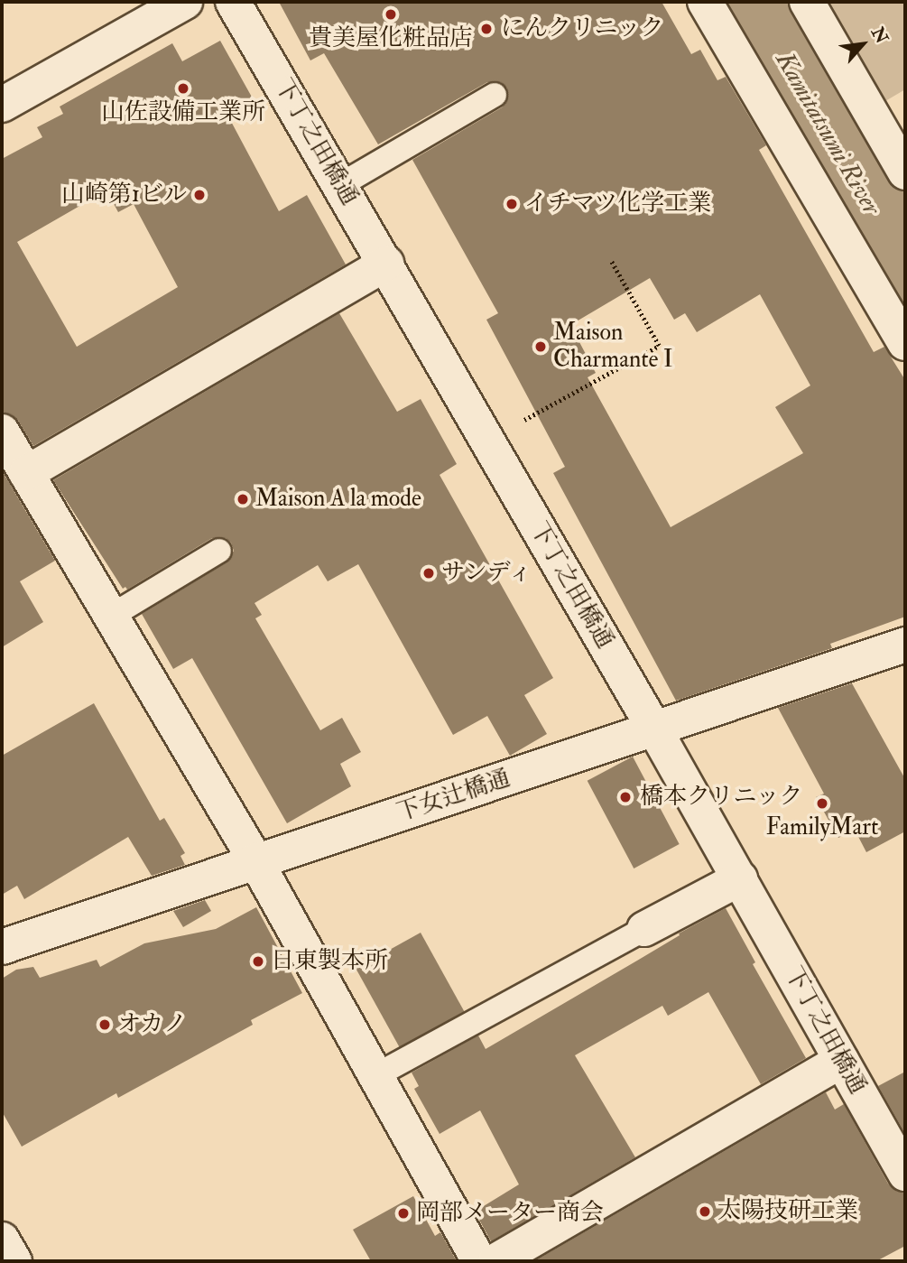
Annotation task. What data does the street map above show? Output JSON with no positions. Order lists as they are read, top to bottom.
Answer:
{
  "streets": {
    "street": ["下丁之田橋通", "下女辻橋通"]
  },
  "crossings": [
    ["下丁之田橋通", "下女辻橋通"]
  ],
  "water": ["Kamitatsumi River"],
  "places": [
    "貴美屋化粧品店",
    "にんクリニック",
    "山佐設備工業所",
    "山崎第1ビル",
    "イチマツ化学工業",
    "Maison Charmante I",
    "Maison A la mode",
    "サンディ",
    "橋本クリニック",
    "FamilyMart",
    "日東製本所",
    "オカノ",
    "太陽技研工業",
    "岡部メーター商会"
  ],
  "north": "top right"
}
